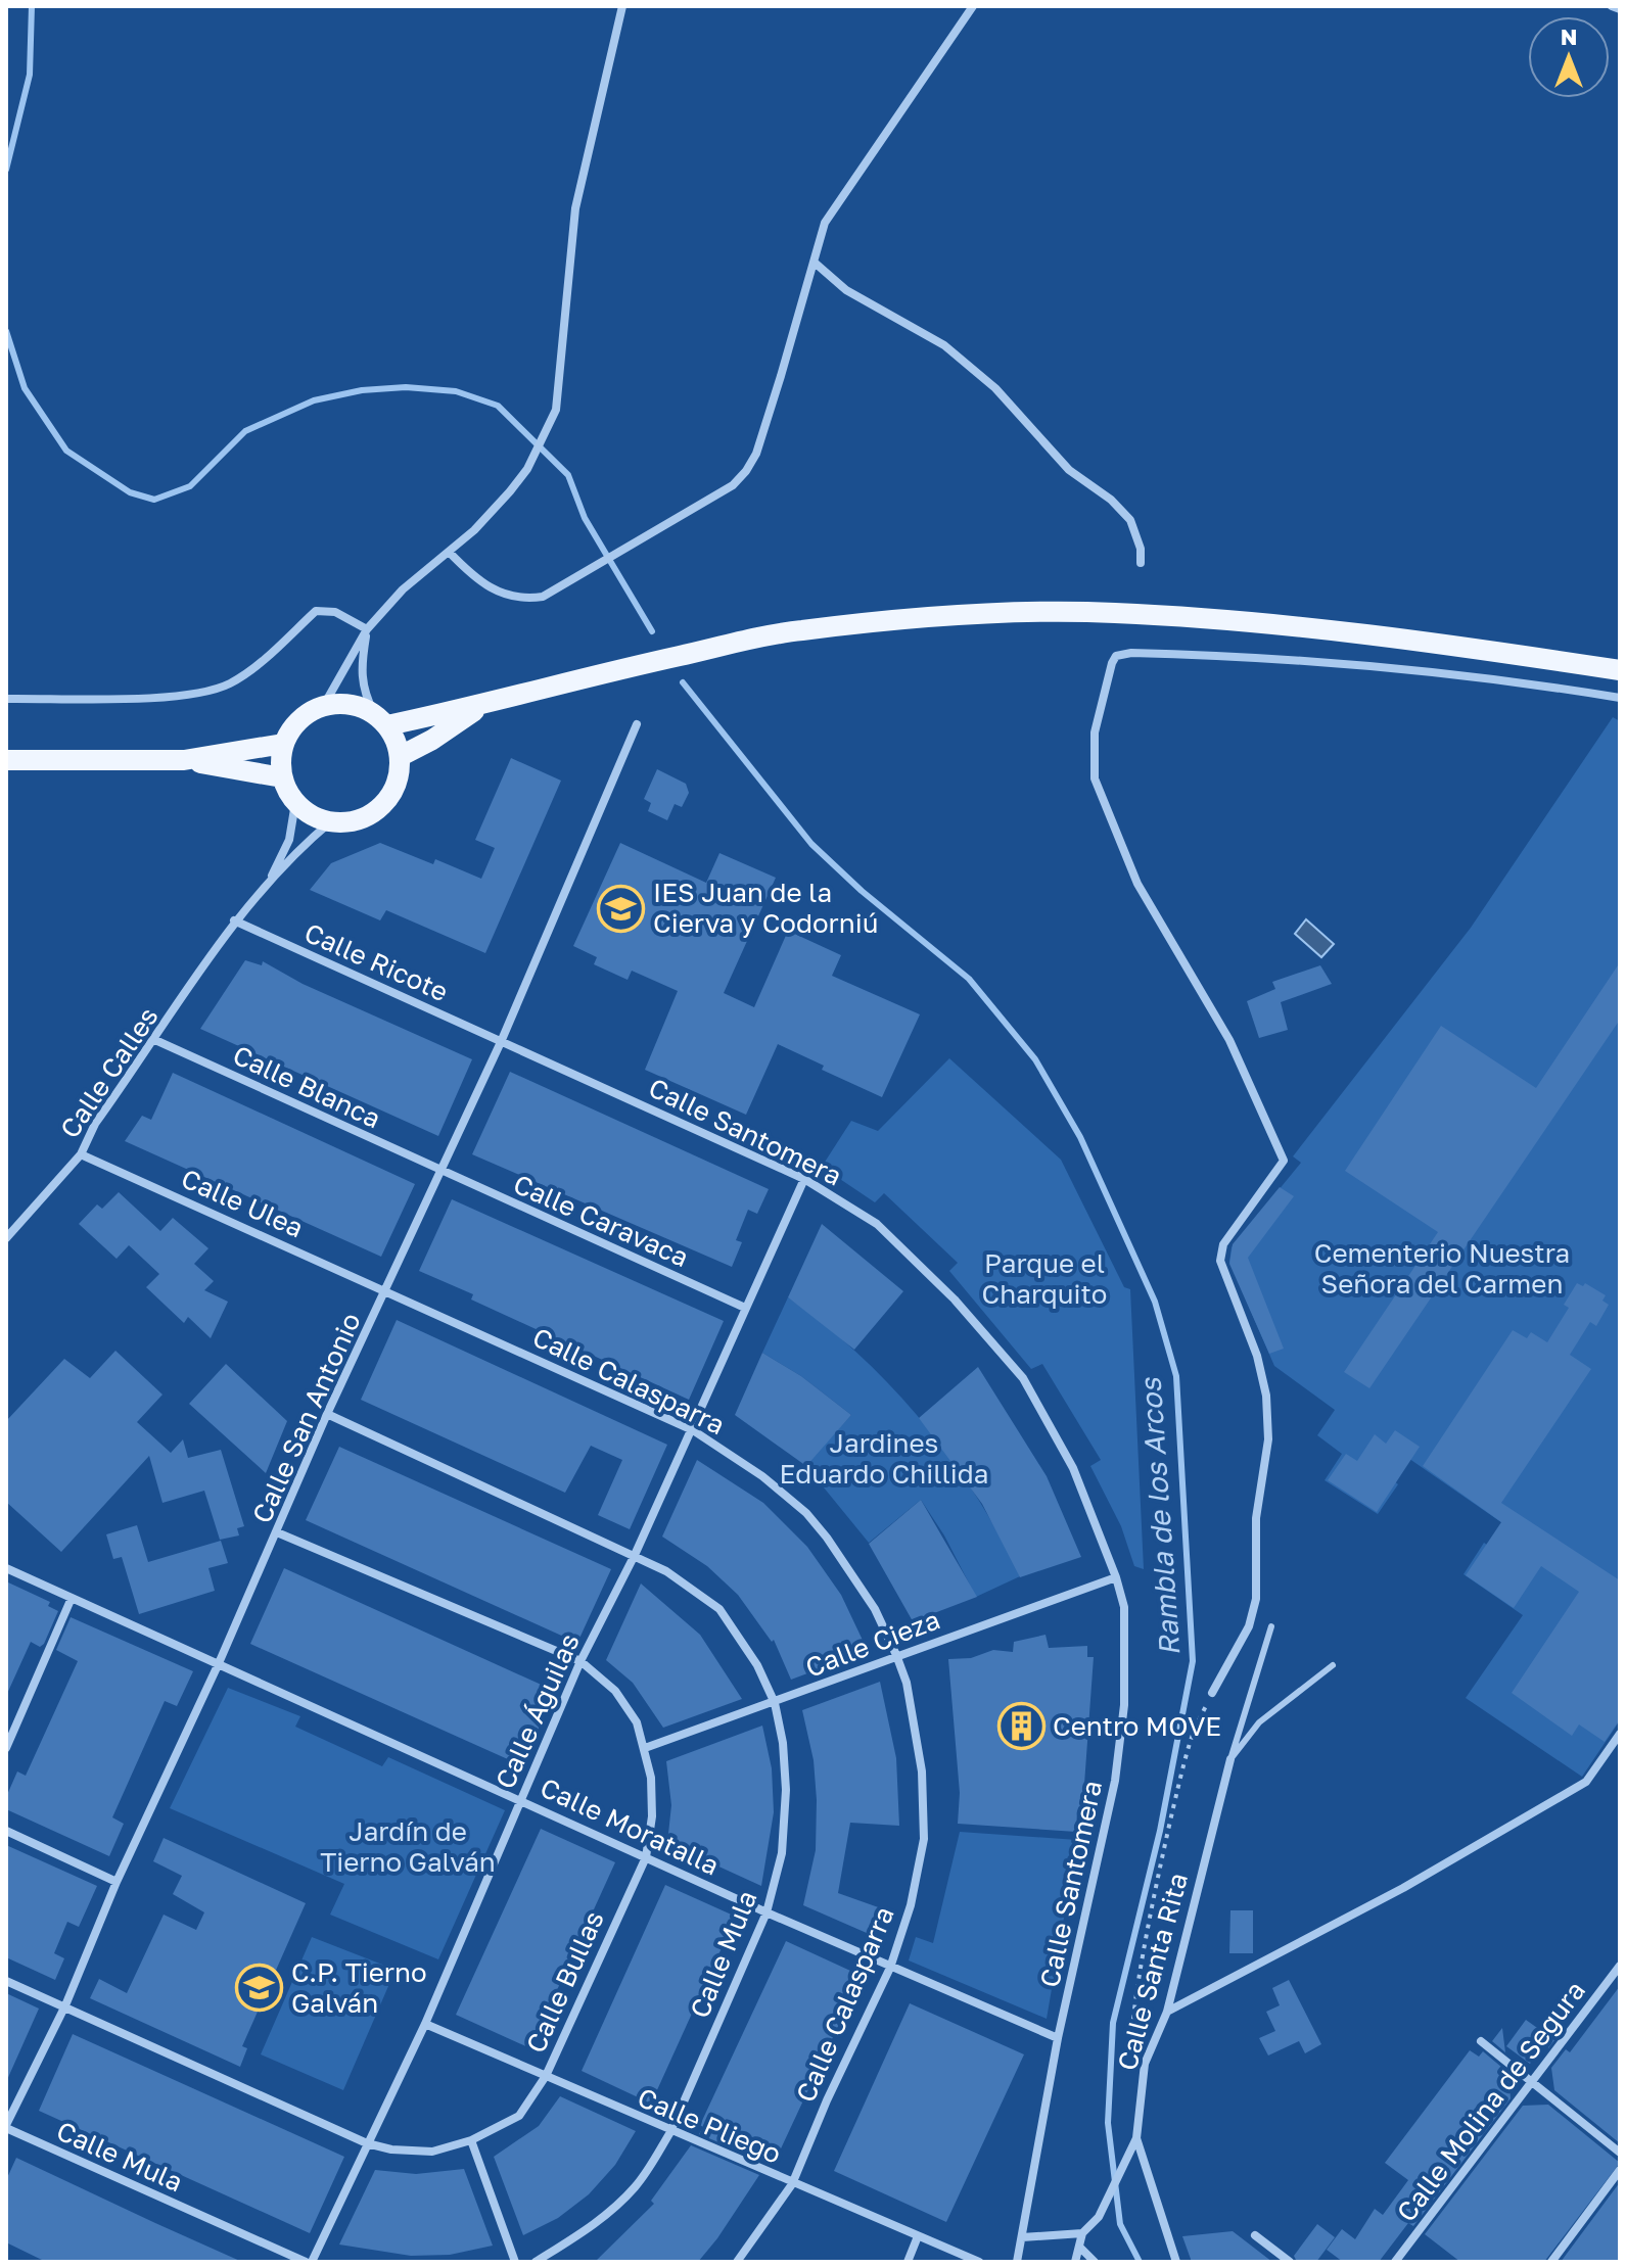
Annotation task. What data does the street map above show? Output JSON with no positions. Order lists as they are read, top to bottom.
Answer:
{
  "streets": {
    "street": [
      "Calle Ricote",
      "Calle Calles",
      "Calle Blanca",
      "Calle Santomera",
      "Calle Ulea",
      "Calle Caravaca",
      "Calle Calasparra",
      "Calle San Antonio",
      "Calle Cieza",
      "Calle Águilas",
      "Calle Moratalla",
      "Calle Mula",
      "Calle Santa Rita",
      "Calle Bullas",
      "Calle Molina de Segura",
      "Calle Pliego"
    ]
  },
  "crossings": [
    ["Calle Ricote", "Calle Calles"],
    ["Calle Ricote", "Calle Santomera"],
    ["Calle Ricote", "Calle San Antonio"],
    ["Calle Calles", "Calle Blanca"],
    ["Calle Calles", "Calle Ulea"],
    ["Calle Blanca", "Calle Caravaca"],
    ["Calle Blanca", "Calle San Antonio"],
    ["Calle Santomera", "Calle San Antonio"],
    ["Calle Santomera", "Calle Cieza"],
    ["Calle Santomera", "Calle Águilas"],
    ["Calle Santomera", "Calle Moratalla"],
    ["Calle Ulea", "Calle Calasparra"],
    ["Calle Ulea", "Calle San Antonio"],
    ["Calle Caravaca", "Calle San Antonio"],
    ["Calle Caravaca", "Calle Águilas"],
    ["Calle Calasparra", "Calle San Antonio"],
    ["Calle Calasparra", "Calle Cieza"],
    ["Calle Calasparra", "Calle Águilas"],
    ["Calle Calasparra", "Calle Moratalla"],
    ["Calle Calasparra", "Calle Pliego"],
    ["Calle San Antonio", "Calle Moratalla"],
    ["Calle San Antonio", "Calle Mula"],
    ["Calle San Antonio", "Calle Bullas"],
    ["Calle Cieza", "Calle Mula"],
    ["Calle Cieza", "Calle Bullas"],
    ["Calle Águilas", "Calle Moratalla"],
    ["Calle Águilas", "Calle Mula"],
    ["Calle Águilas", "Calle Bullas"],
    ["Calle Águilas", "Calle Pliego"],
    ["Calle Moratalla", "Calle Mula"],
    ["Calle Moratalla", "Calle Bullas"],
    ["Calle Mula", "Calle Pliego"],
    ["Calle Bullas", "Calle Pliego"]
  ],
  "water": ["Rambla de los Arcos"],
  "parks": [
    "Cementerio Nuestra Señora del Carmen",
    "Parque el Charquito",
    "Jardines Eduardo Chillida",
    "Jardín de Tierno Galván"
  ],
  "places": {
    "school or university": ["IES Juan de la Cierva y Codorniú", "C.P. Tierno Galván"],
    "building": ["Centro MOVE"]
  },
  "north": "top"
}
